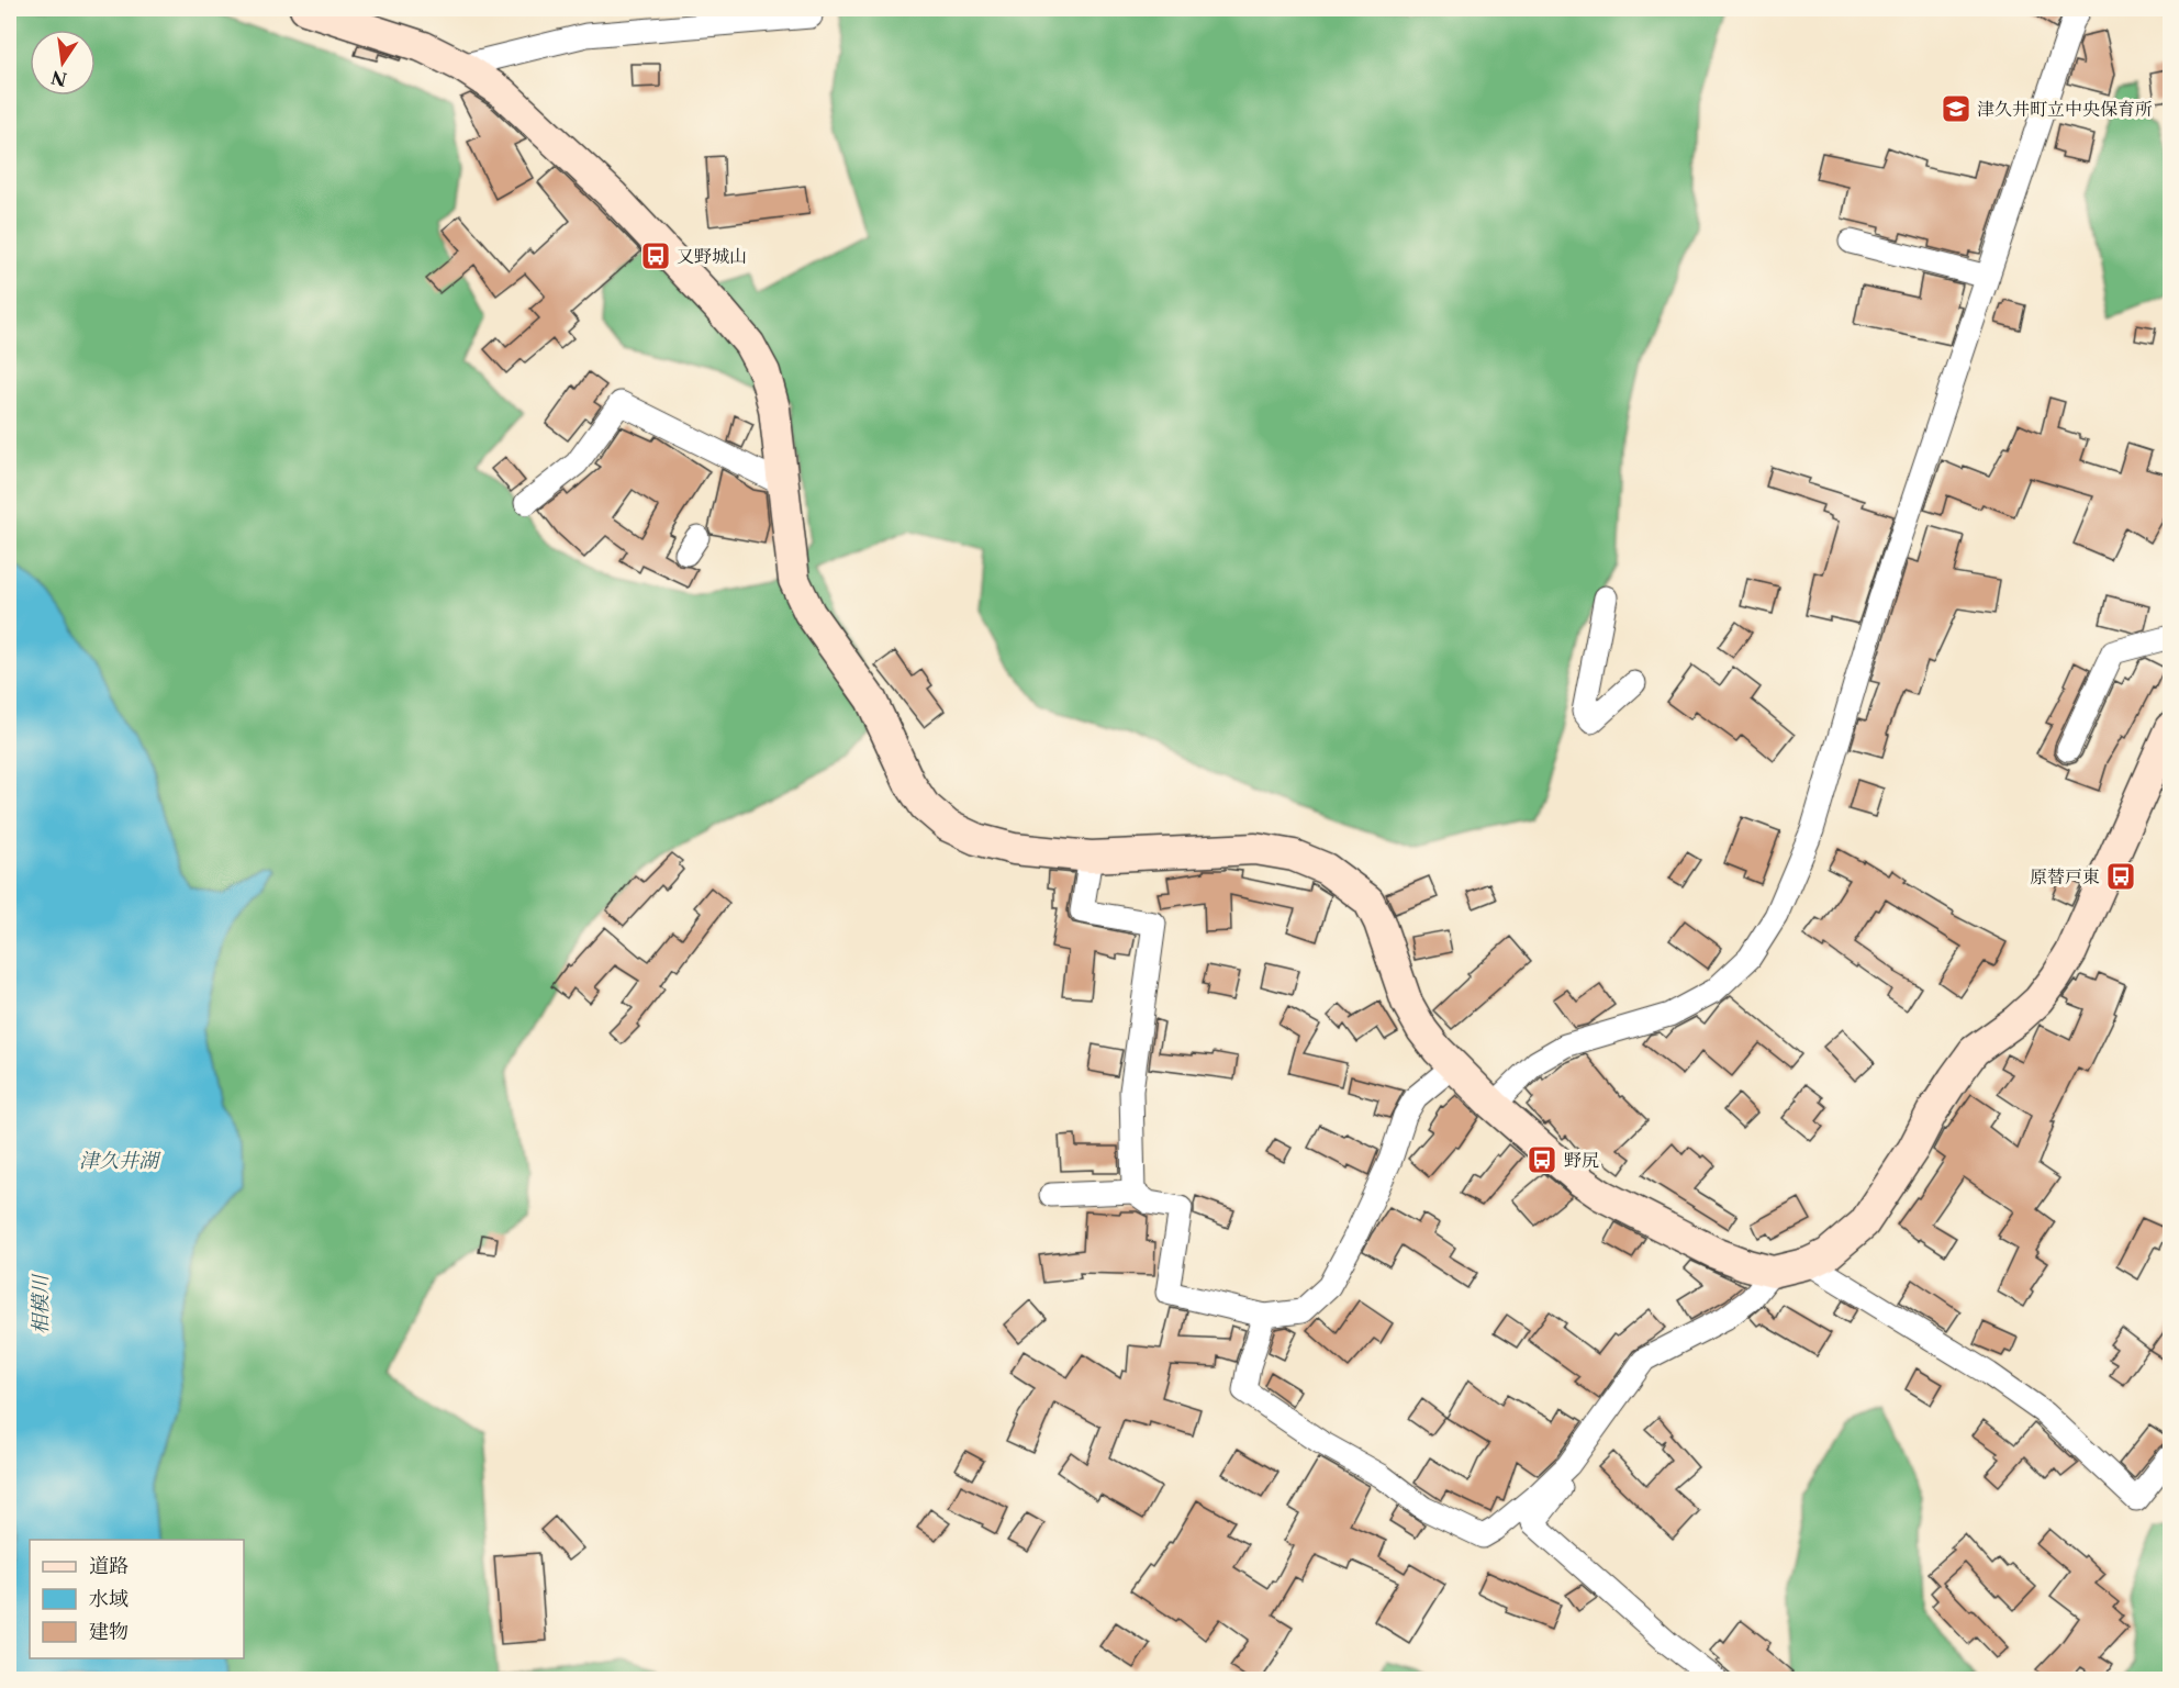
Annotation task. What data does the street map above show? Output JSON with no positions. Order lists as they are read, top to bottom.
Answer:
{
  "water": ["津久井湖", "相模川"],
  "places": {
    "school or university": ["津久井町立中央保育所"],
    "bus stop": ["又野城山", "原替戸東", "野尻"]
  },
  "legend": ["道路", "水域", "建物"],
  "north": "bottom"
}
